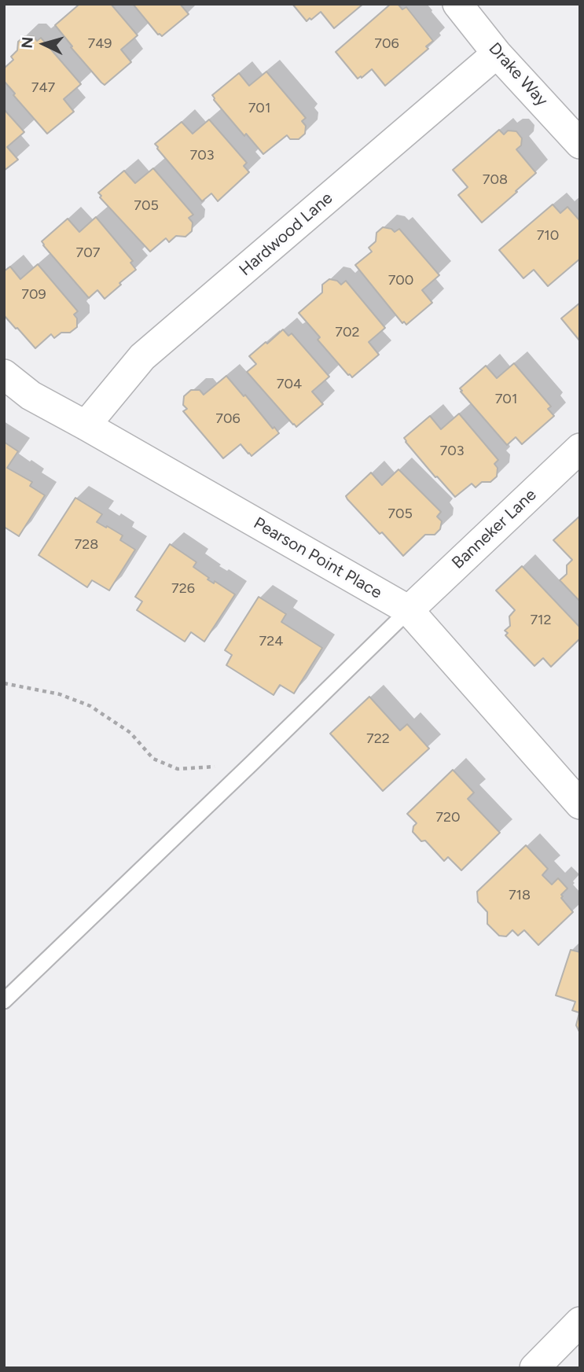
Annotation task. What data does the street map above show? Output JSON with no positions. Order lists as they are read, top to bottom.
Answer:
{
  "streets": {
    "street": [
      "Drake Way",
      "Hardwood Lane",
      "Banneker Lane",
      "Pearson Point Place"
    ]
  },
  "crossings": [
    ["Drake Way", "Hardwood Lane"],
    ["Hardwood Lane", "Pearson Point Place"],
    ["Banneker Lane", "Pearson Point Place"]
  ],
  "house_numbers": [
    "749",
    "706",
    "747",
    "701",
    "703",
    "708",
    "705",
    "710",
    "707",
    "700",
    "709",
    "702",
    "704",
    "701",
    "706",
    "703",
    "705",
    "728",
    "726",
    "712",
    "724",
    "722",
    "720",
    "718"
  ],
  "north": "left"
}
